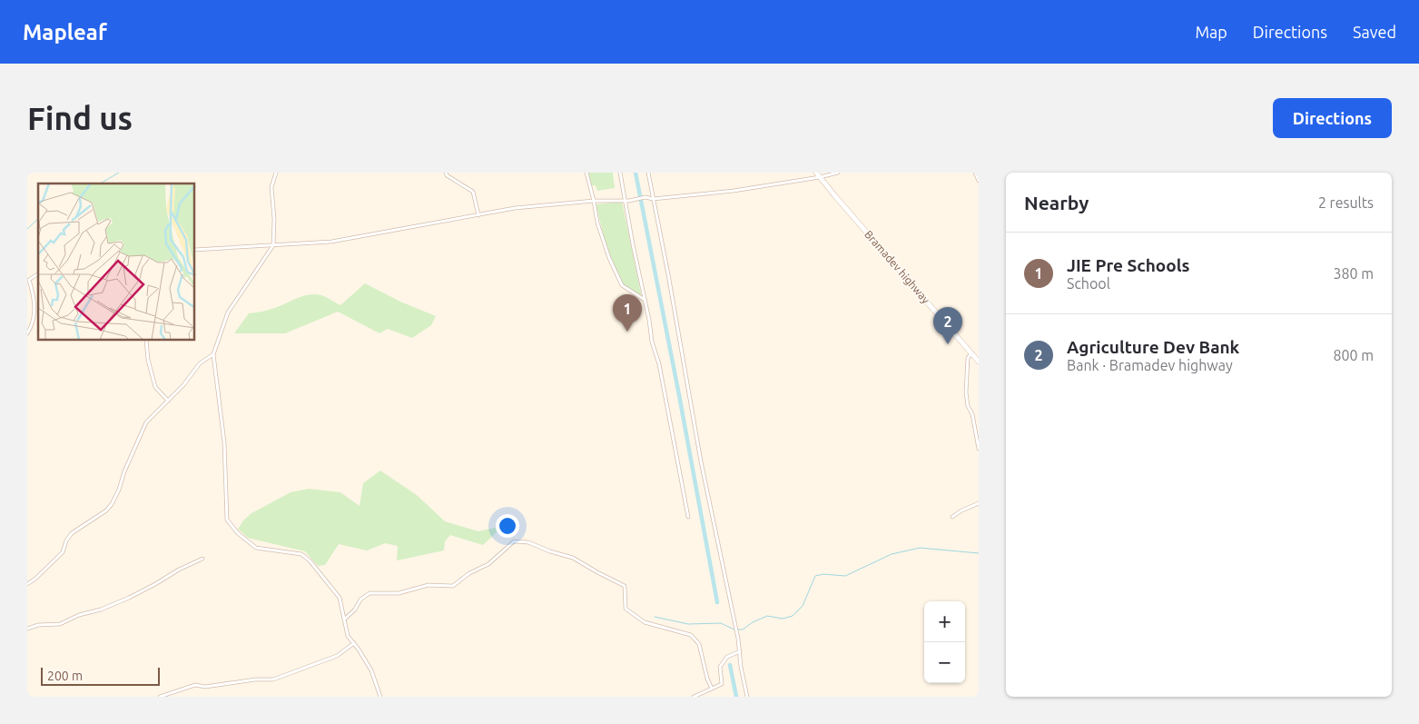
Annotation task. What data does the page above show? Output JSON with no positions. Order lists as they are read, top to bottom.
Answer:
{
  "streets": {
    "street": ["Bramadev highway"]
  },
  "scale_bar": "200 m",
  "page": {
    "header": "Mapleaf",
    "nav": ["Map", "Directions", "Saved"],
    "buttons": "Directions",
    "title": "Find us",
    "heading": ["Nearby", "2 results"],
    "list": [
      {
        "mark": "1",
        "name": "JIE Pre Schools",
        "note": "School",
        "value": "380 m"
      },
      {
        "mark": "2",
        "name": "Agriculture Dev Bank",
        "note": "Bank · Bramadev highway",
        "value": "800 m"
      }
    ],
    "pins": ["1", "2"],
    "map_buttons": ["+", "−"],
    "scale": "200 m"
  }
}
